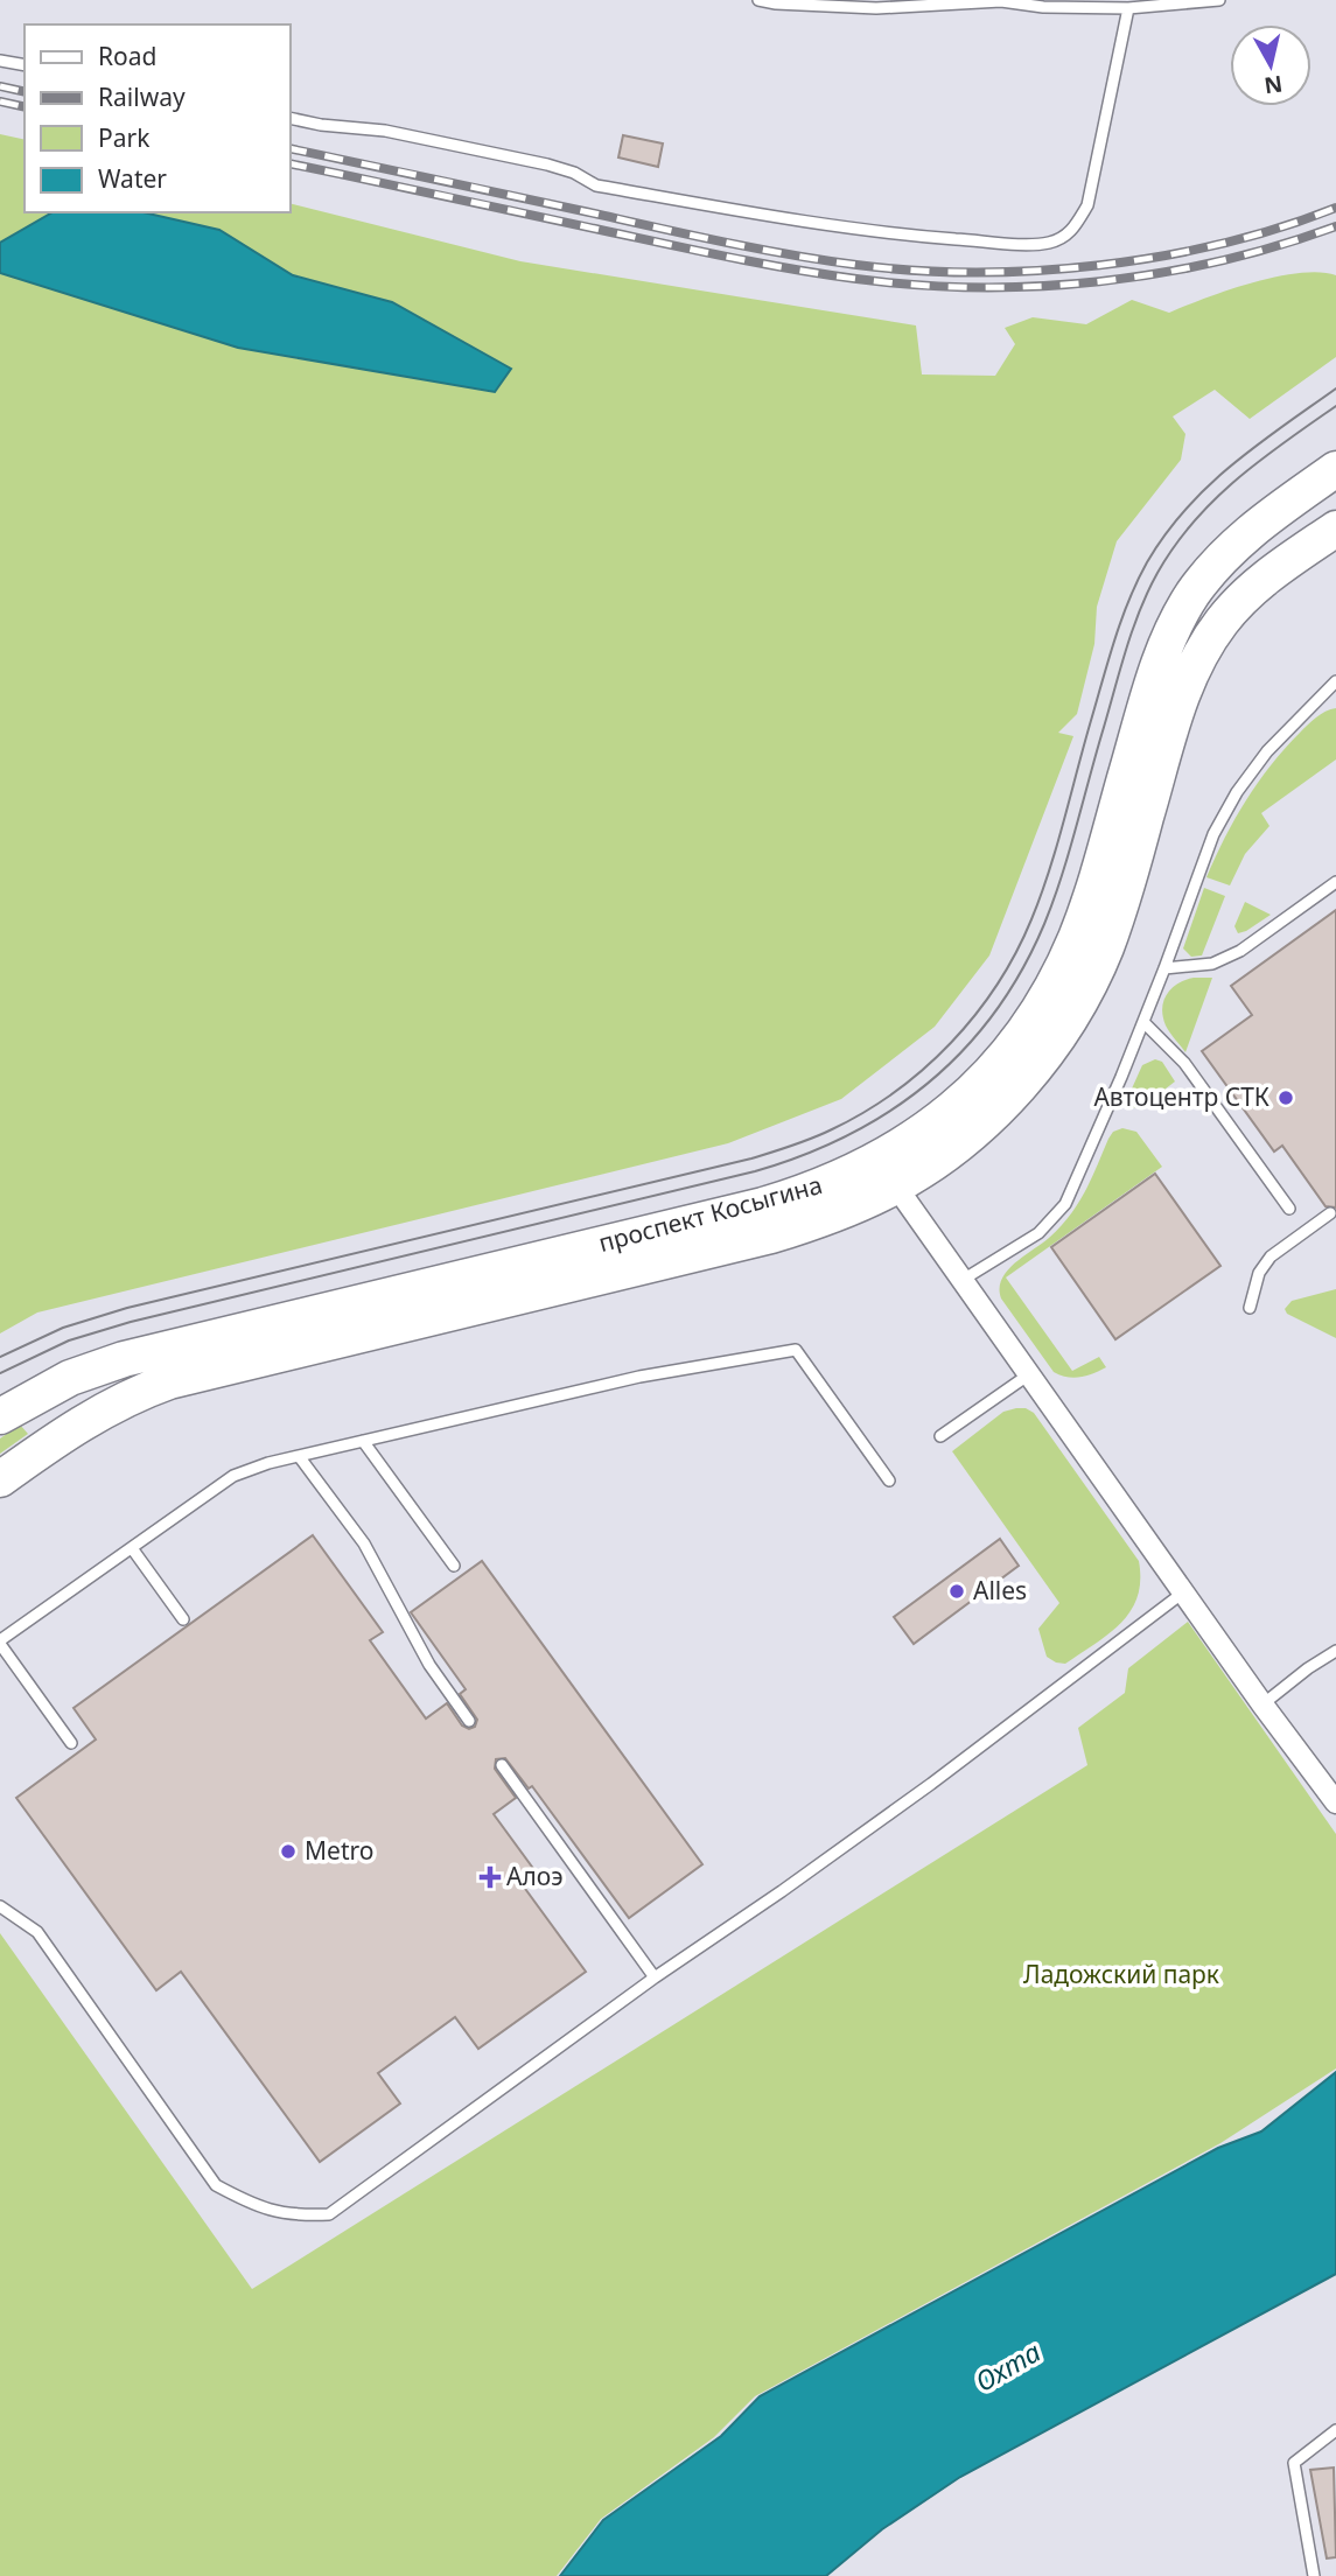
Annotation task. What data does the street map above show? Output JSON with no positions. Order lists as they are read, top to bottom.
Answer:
{
  "streets": {
    "main road": ["проспект Косыгина"]
  },
  "water": ["Охта"],
  "parks": ["Ладожский парк"],
  "places": {
    "other": ["Автоцентр СТК", "Alles", "Metro"],
    "health": ["Алоэ"]
  },
  "legend": [
    "Road",
    "Railway",
    "Park",
    "Water"
  ],
  "north": "bottom"
}
